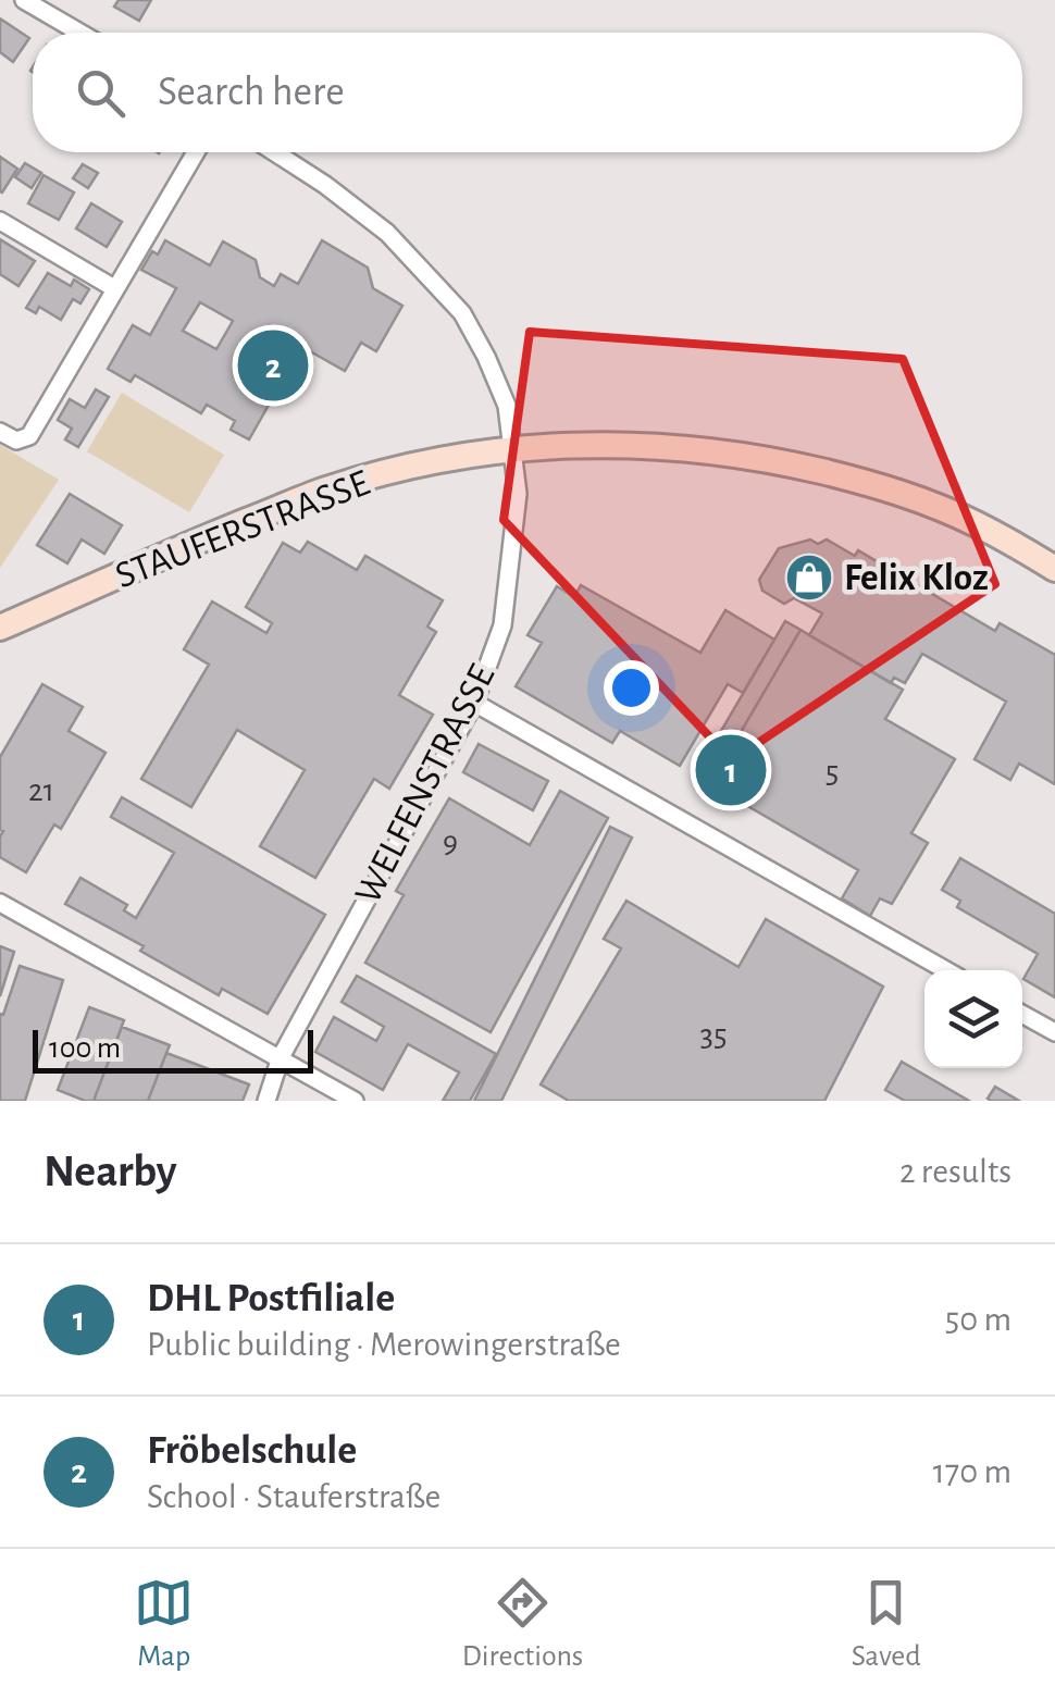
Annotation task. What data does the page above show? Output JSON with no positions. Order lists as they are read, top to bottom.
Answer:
{
  "streets": {
    "main road": ["STAUFERSTRASSE"],
    "street": ["WELFENSTRASSE"]
  },
  "crossings": [
    ["STAUFERSTRASSE", "WELFENSTRASSE"]
  ],
  "places": {
    "shop": ["Felix Kloz"]
  },
  "house_numbers": [
    "5",
    "21",
    "9",
    "35"
  ],
  "scale_bar": "100 m",
  "page": {
    "search": "Search here",
    "pins": ["2", "1"],
    "scale": "100 m",
    "heading": ["Nearby", "2 results"],
    "list": [
      {
        "mark": "1",
        "name": "DHL Postfiliale",
        "note": "Public building · Merowingerstraße",
        "value": "50 m"
      },
      {
        "mark": "2",
        "name": "Fröbelschule",
        "note": "School · Stauferstraße",
        "value": "170 m"
      }
    ],
    "nav": ["Map", "Directions", "Saved"]
  }
}
